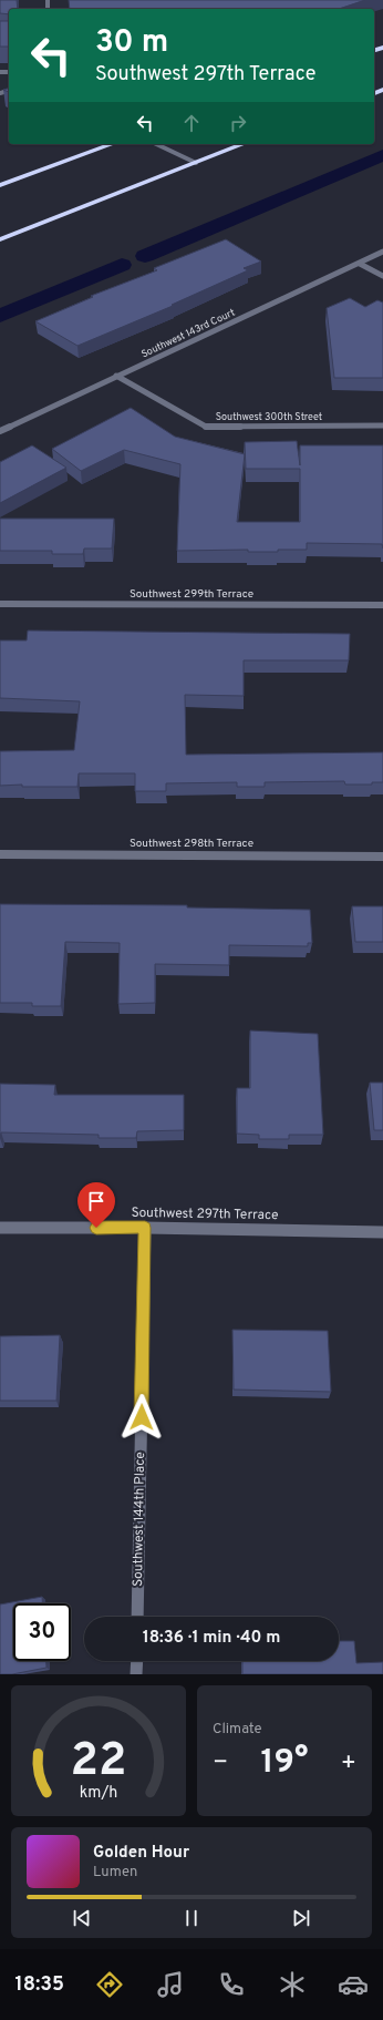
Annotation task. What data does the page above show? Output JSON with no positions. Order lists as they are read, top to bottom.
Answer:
{
  "streets": {
    "street": [
      "Southwest 143rd Court",
      "Southwest 300th Street",
      "Southwest 299th Terrace",
      "Southwest 298th Terrace",
      "Southwest 297th Terrace",
      "Southwest 144th Place"
    ]
  },
  "crossings": [
    ["Southwest 143rd Court", "Southwest 300th Street"],
    ["Southwest 297th Terrace", "Southwest 144th Place"]
  ],
  "page": {
    "turn": ["30 m", "Southwest 297th Terrace"],
    "limit": "30",
    "trip": "18:36 · 1 min · 40 m",
    "tile": "Climate",
    "heat": ["−", "19°", "+"],
    "song": ["Golden Hour", "Lumen"],
    "tabs": "18:35",
    "gauge": ["22", "km/h"]
  }
}
